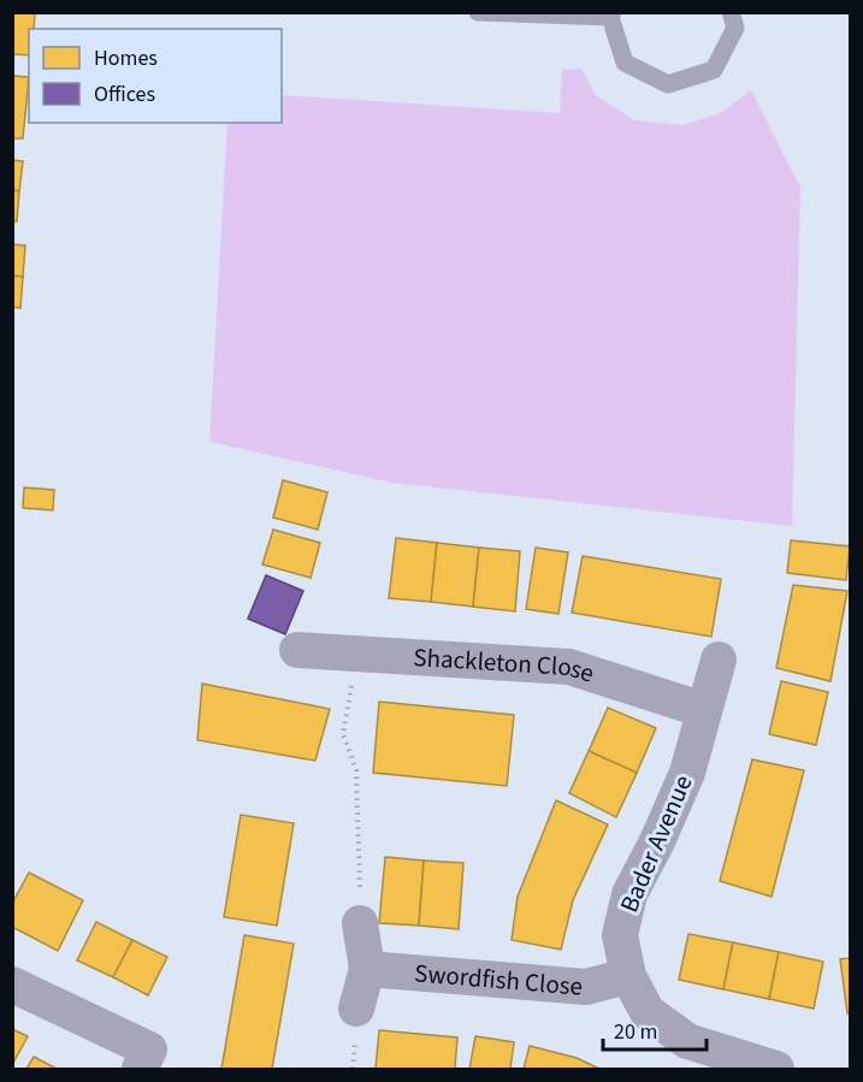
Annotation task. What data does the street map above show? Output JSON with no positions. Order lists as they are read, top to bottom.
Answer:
{
  "streets": {
    "street": ["Shackleton Close", "Bader Avenue", "Swordfish Close"]
  },
  "crossings": [
    ["Shackleton Close", "Bader Avenue"],
    ["Bader Avenue", "Swordfish Close"]
  ],
  "legend": ["Homes", "Offices"],
  "scale_bar": "20 m"
}
